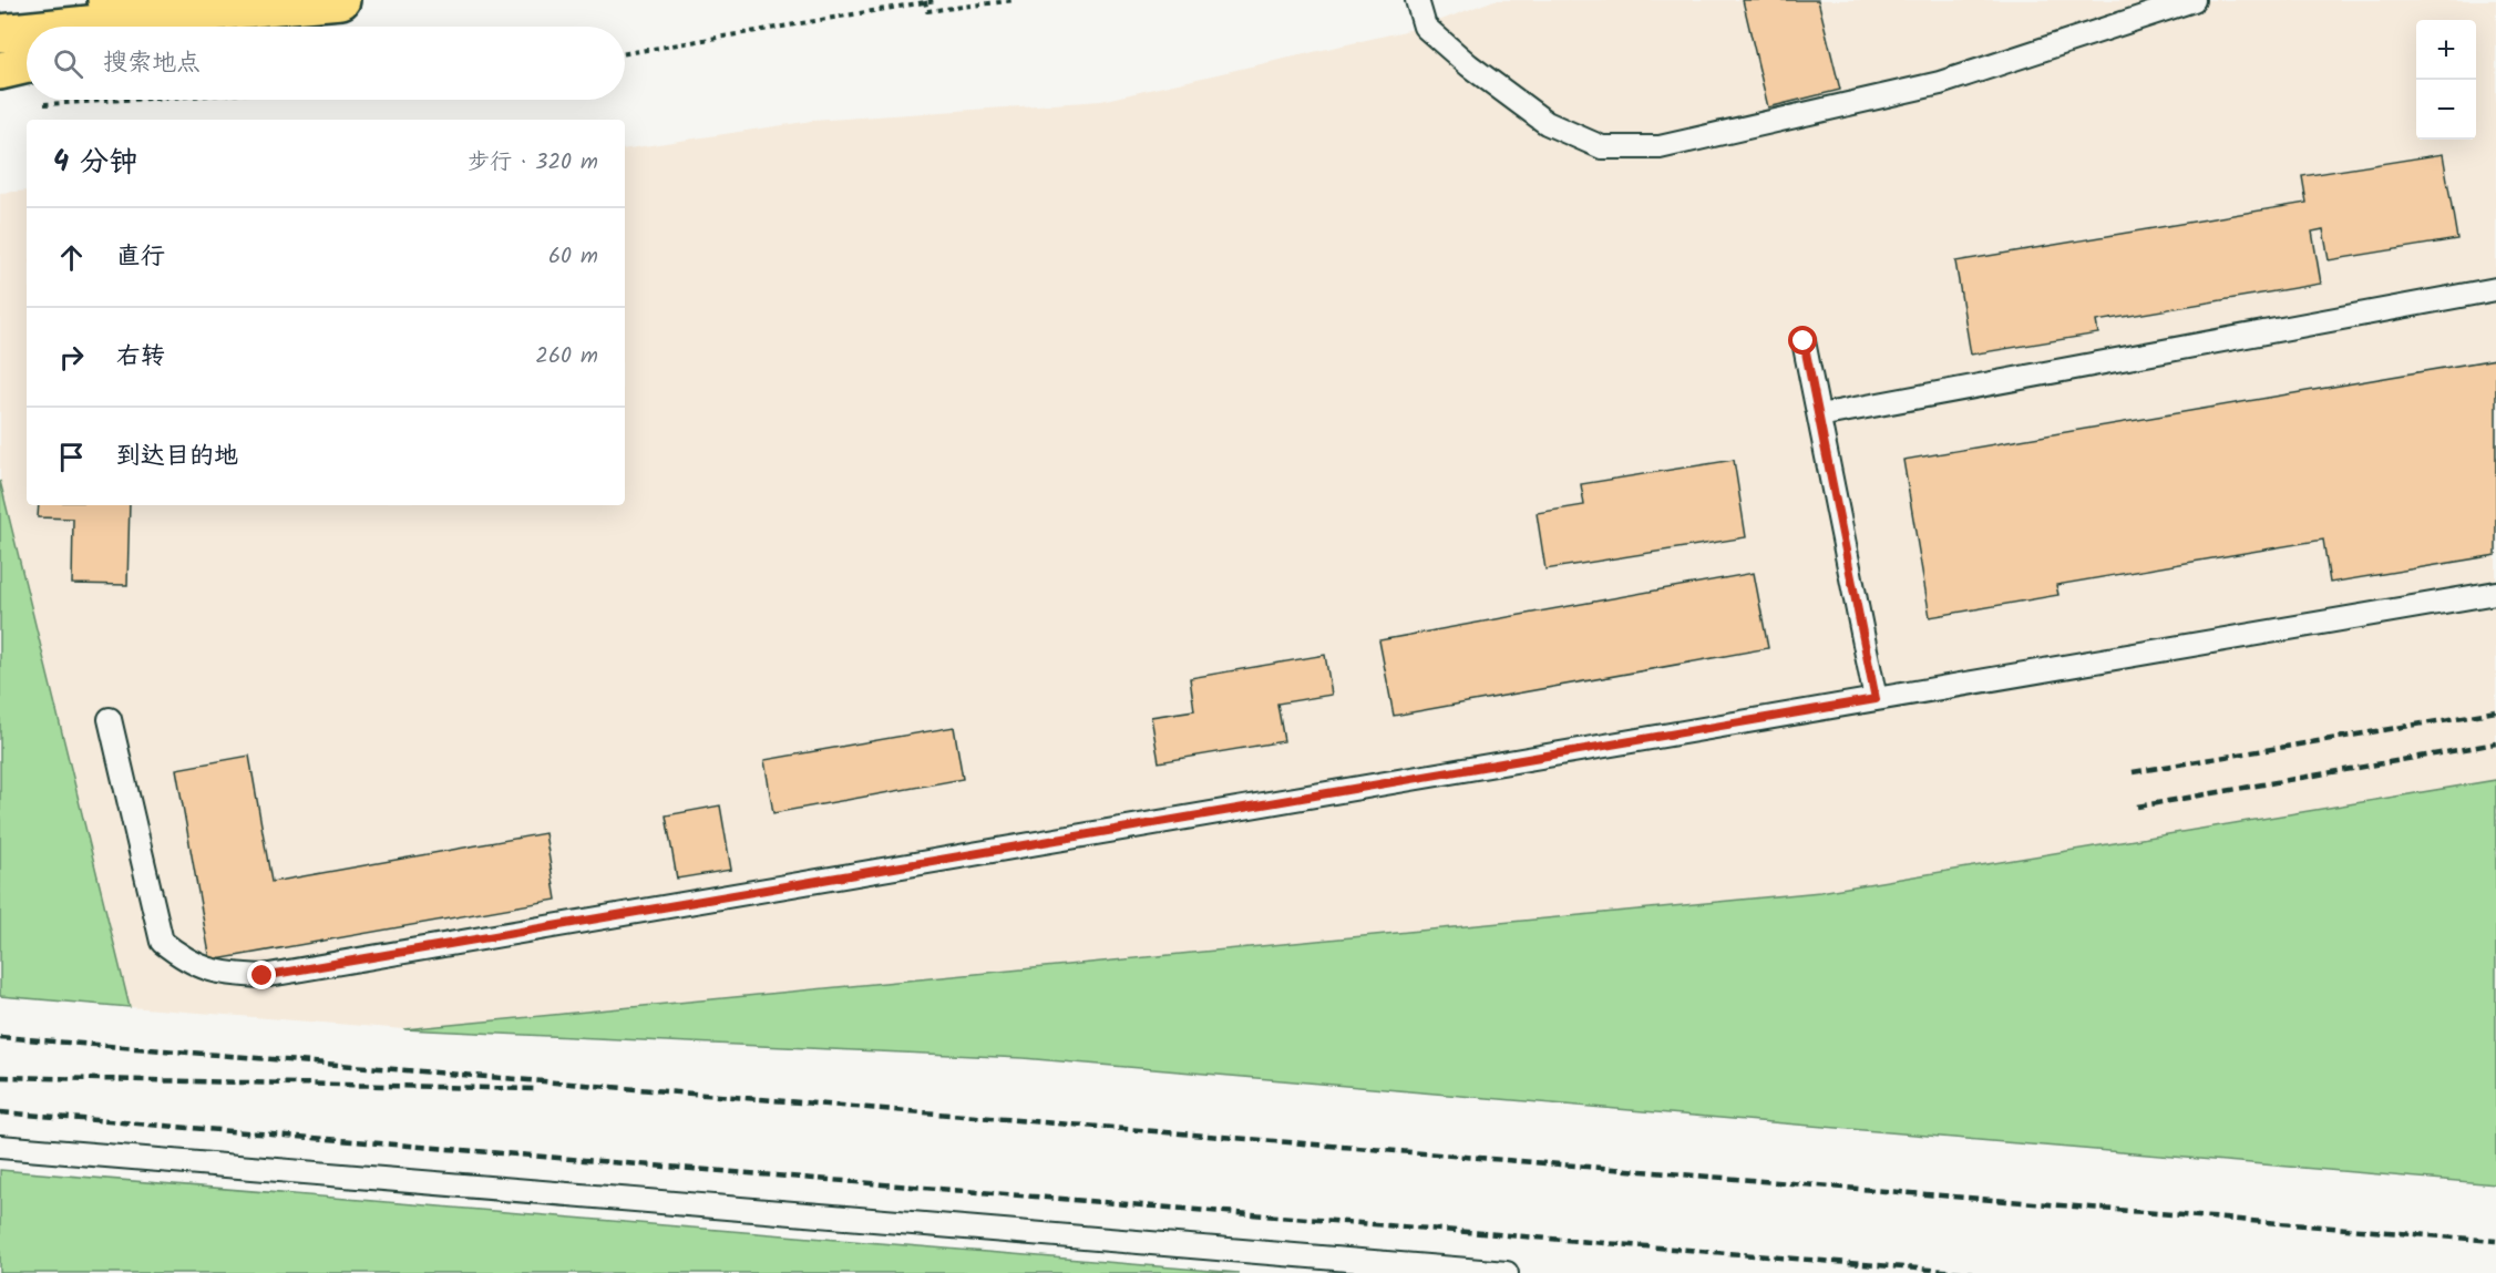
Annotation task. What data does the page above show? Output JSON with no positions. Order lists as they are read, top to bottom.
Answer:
{
  "page": {
    "map_buttons": ["+", "−"],
    "search": "搜索地点",
    "heading": ["4 分钟", "步行 · 320 m"],
    "list": [
      ["直行", "60 m"],
      ["右转", "260 m"],
      "到达目的地"
    ]
  }
}
